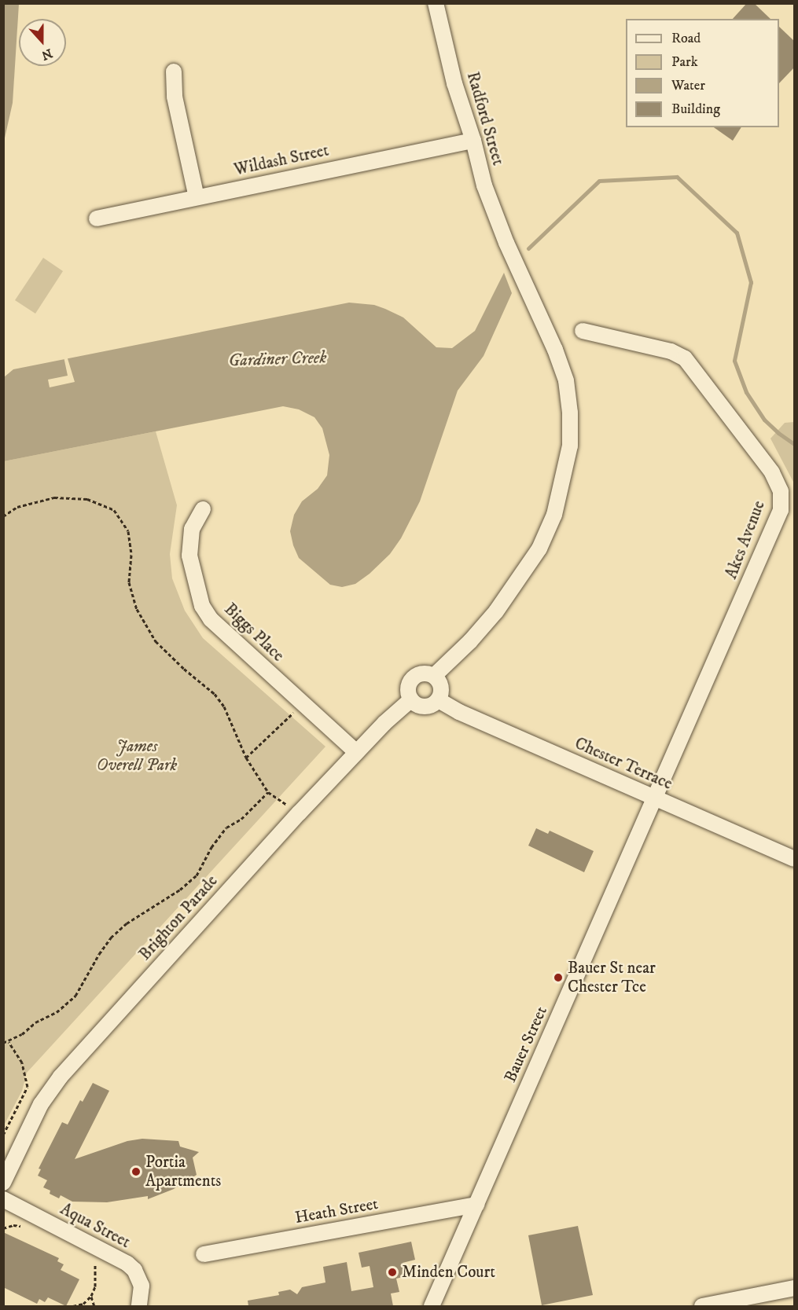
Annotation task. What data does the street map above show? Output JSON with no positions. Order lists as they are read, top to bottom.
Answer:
{
  "streets": {
    "street": [
      "Radford Street",
      "Wildash Street",
      "Akes Avenue",
      "Biggs Place",
      "Chester Terrace",
      "Brighton Parade",
      "Bauer Street",
      "Heath Street",
      "Aqua Street"
    ]
  },
  "crossings": [
    ["Radford Street", "Wildash Street"],
    ["Radford Street", "Chester Terrace"],
    ["Radford Street", "Brighton Parade"],
    ["Akes Avenue", "Chester Terrace"],
    ["Akes Avenue", "Bauer Street"],
    ["Biggs Place", "Brighton Parade"],
    ["Chester Terrace", "Brighton Parade"],
    ["Chester Terrace", "Bauer Street"],
    ["Bauer Street", "Heath Street"]
  ],
  "water": ["Gardiner Creek"],
  "parks": ["James Overell Park"],
  "places": ["Bauer St near Chester Tce", "Portia Apartments", "Minden Court"],
  "legend": [
    "Road",
    "Park",
    "Water",
    "Building"
  ],
  "north": "bottom"
}
